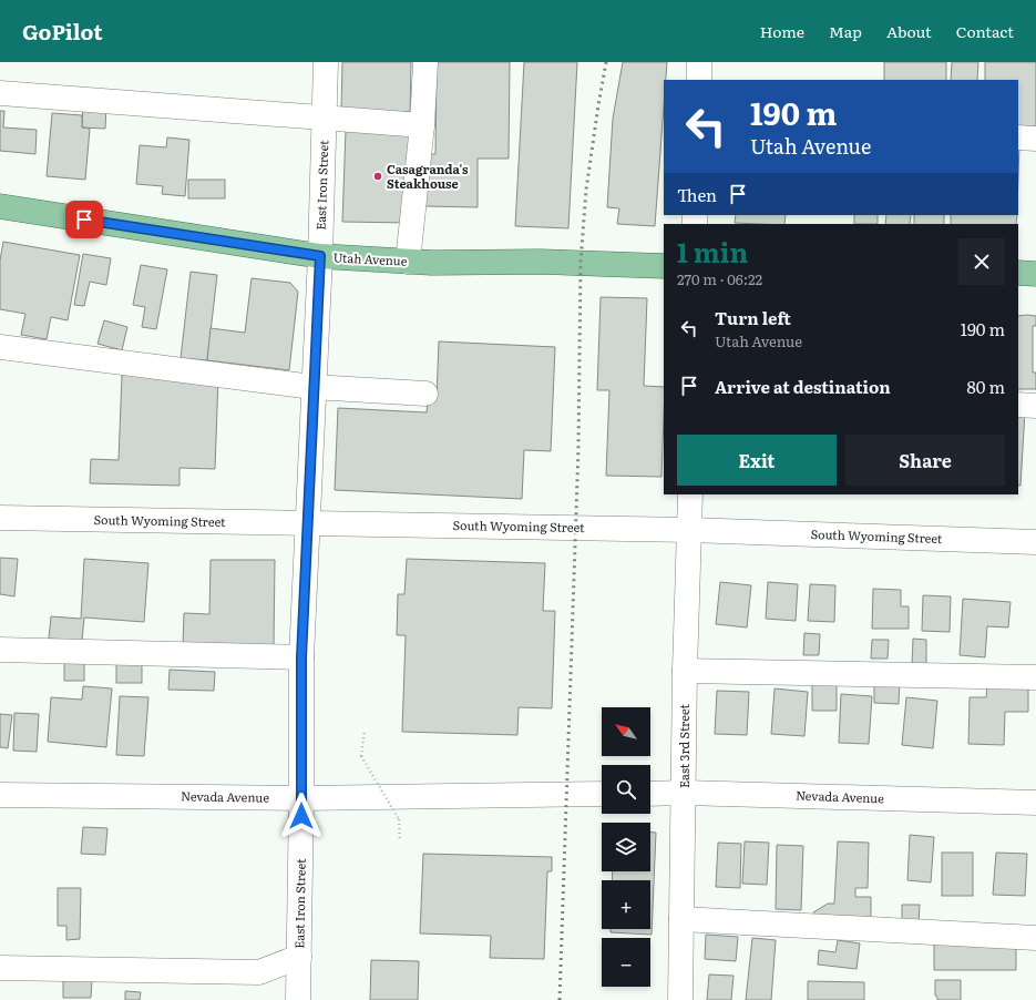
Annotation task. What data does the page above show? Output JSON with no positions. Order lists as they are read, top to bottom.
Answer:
{
  "streets": {
    "main road": ["Utah Avenue"],
    "street": [
      "East Iron Street",
      "South Wyoming Street",
      "East 3rd Street",
      "Nevada Avenue"
    ]
  },
  "crossings": [
    ["East Iron Street", "Utah Avenue"],
    ["East Iron Street", "South Wyoming Street"],
    ["East Iron Street", "Nevada Avenue"],
    ["South Wyoming Street", "East 3rd Street"],
    ["East 3rd Street", "Nevada Avenue"]
  ],
  "places": ["Casagranda's Steakhouse"],
  "north": "top left",
  "page": {
    "header": "GoPilot",
    "nav": [
      "Home",
      "Map",
      "About",
      "Contact"
    ],
    "turn": ["190 m", "Utah Avenue"],
    "then": "Then",
    "heading": ["1 min", "270 m · 06:22"],
    "list": [
      {
        "name": "Turn left",
        "note": "Utah Avenue",
        "value": "190 m"
      },
      {
        "name": "Arrive at destination",
        "value": "80 m"
      }
    ],
    "buttons": ["Exit", "Share"],
    "map_buttons": ["+", "−"]
  }
}
